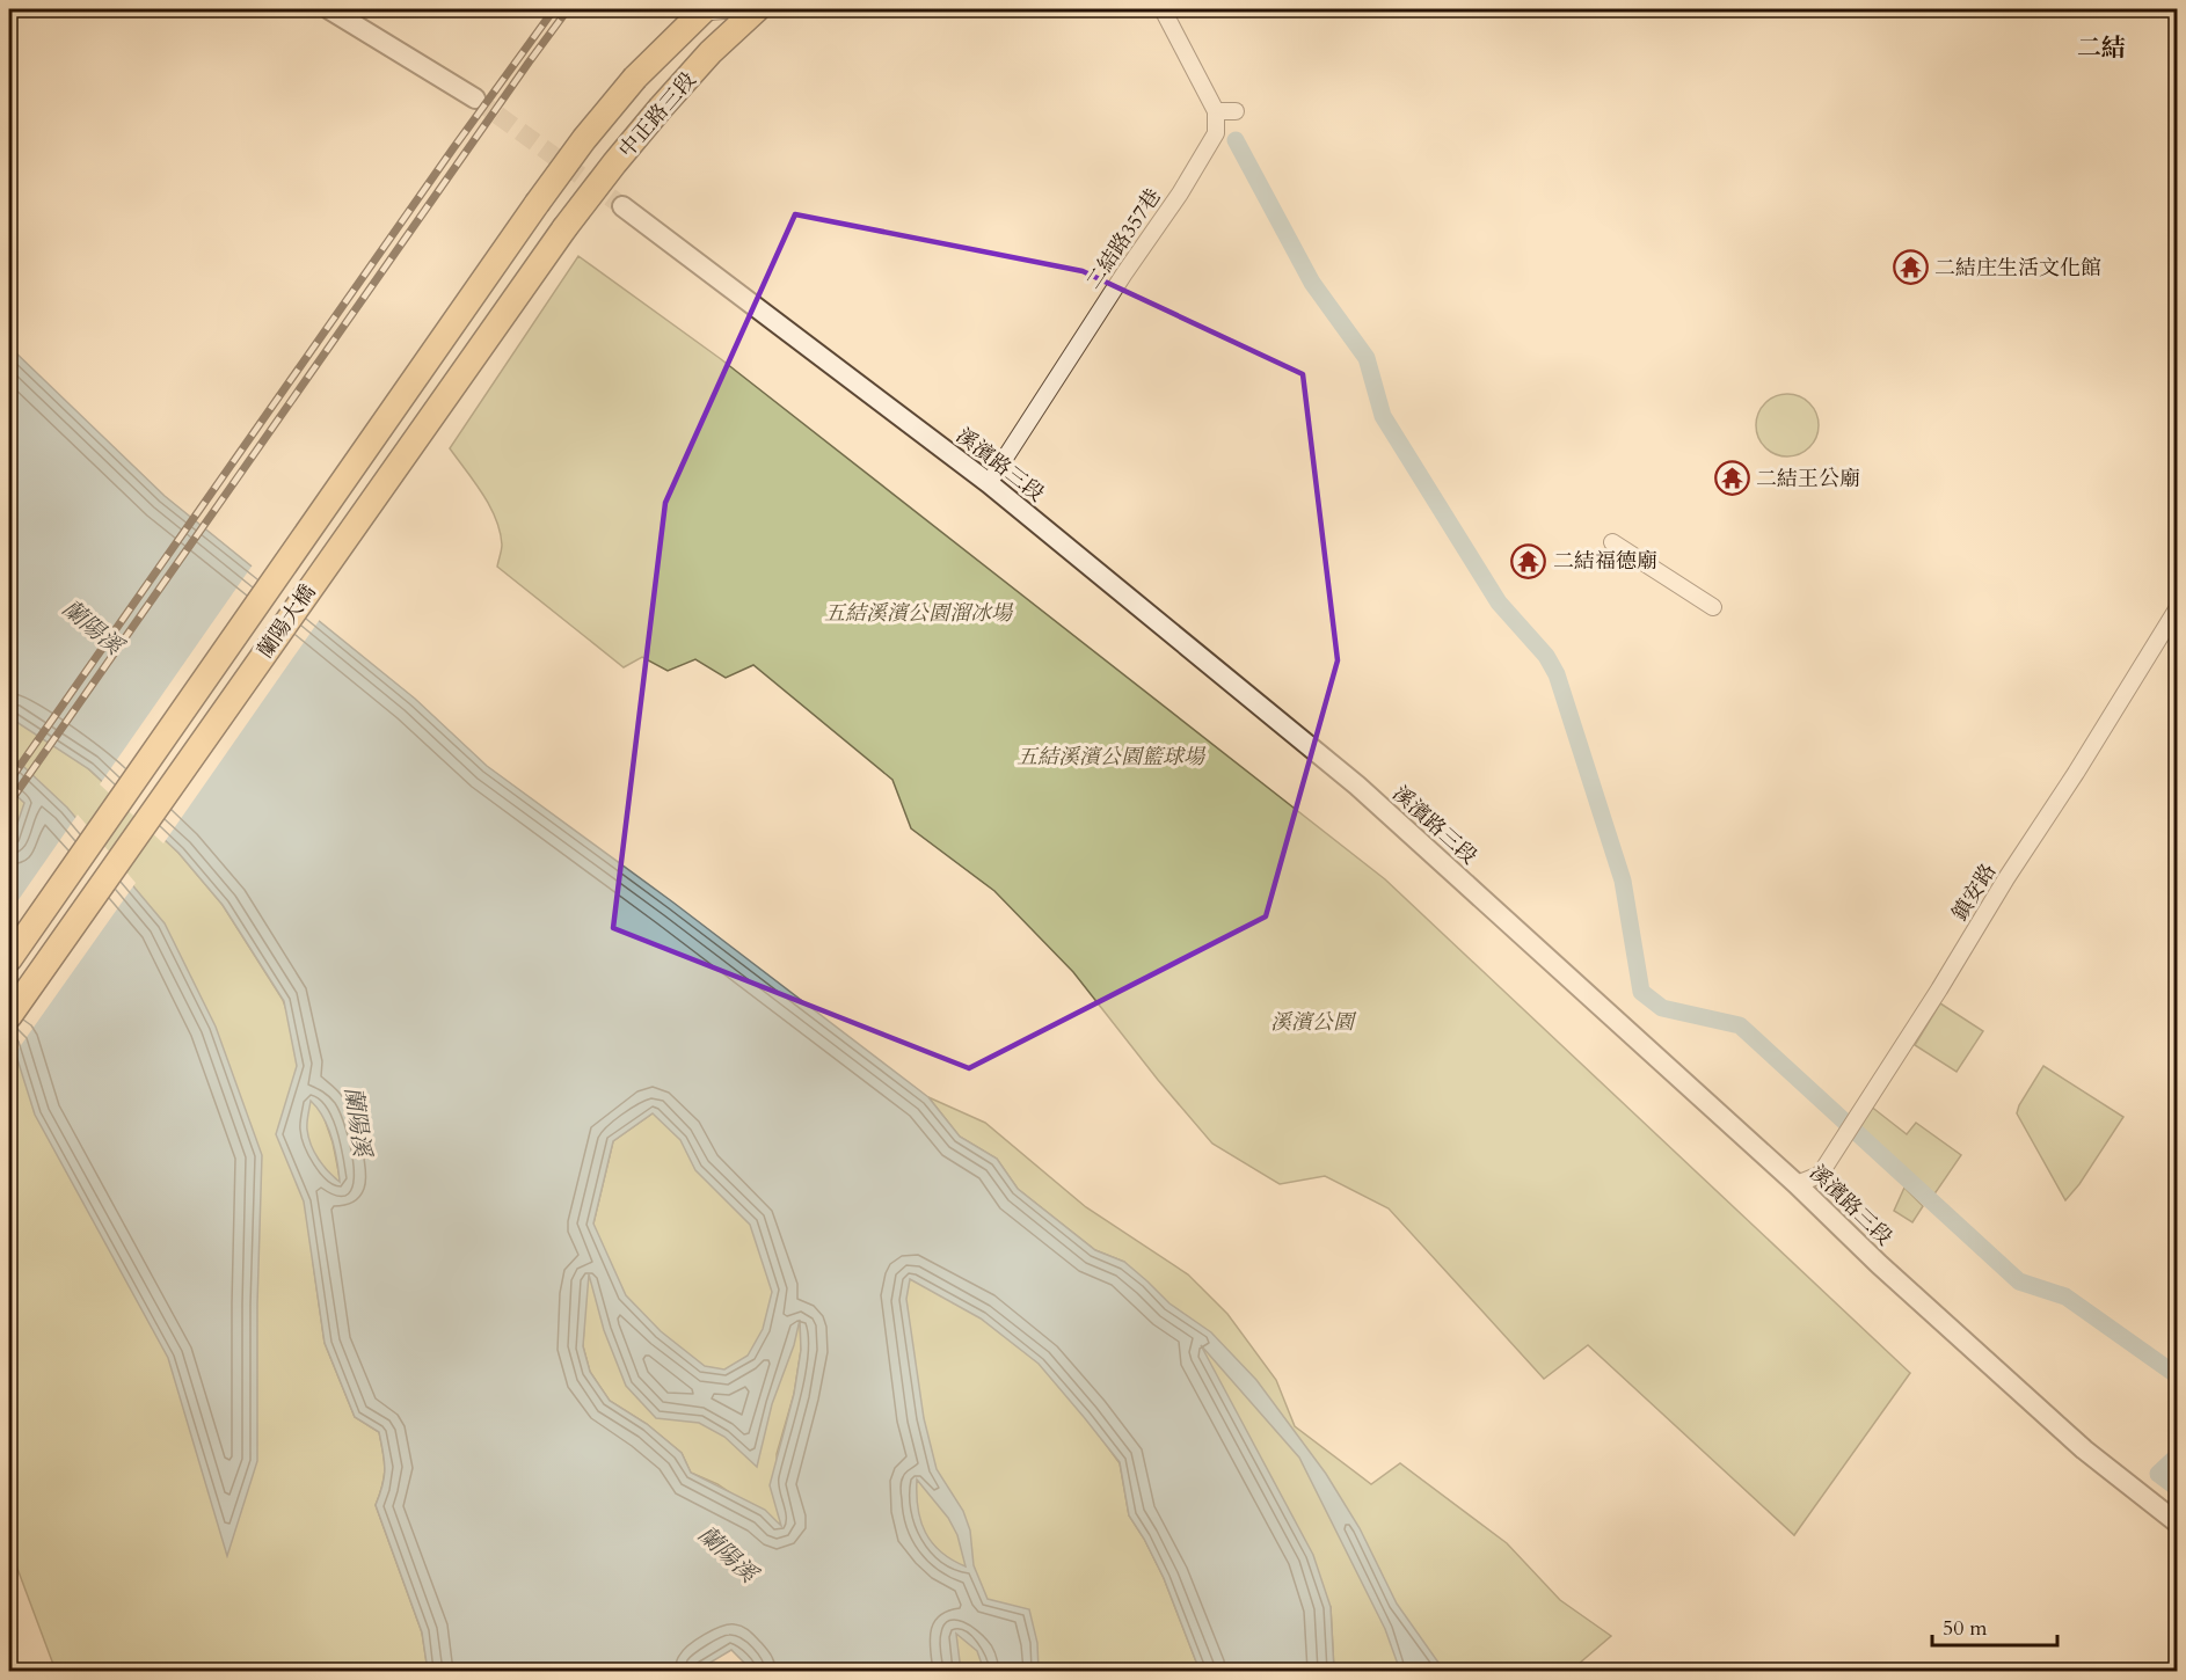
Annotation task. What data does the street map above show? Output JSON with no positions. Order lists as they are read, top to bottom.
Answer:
{
  "streets": {
    "main road": ["中正路三段", "蘭陽大橋"],
    "street": ["二結路357巷", "溪濱路三段", "鎮安路"]
  },
  "crossings": [
    ["中正路三段", "蘭陽大橋"],
    ["二結路357巷", "溪濱路三段"],
    ["溪濱路三段", "鎮安路"]
  ],
  "districts": ["二結"],
  "water": ["蘭陽溪"],
  "parks": ["五結溪濱公園溜冰場", "五結溪濱公園籃球場", "溪濱公園"],
  "places": {
    "temple": ["二結庄生活文化館", "二結王公廟", "二結福德廟"]
  },
  "scale_bar": "50 m"
}
